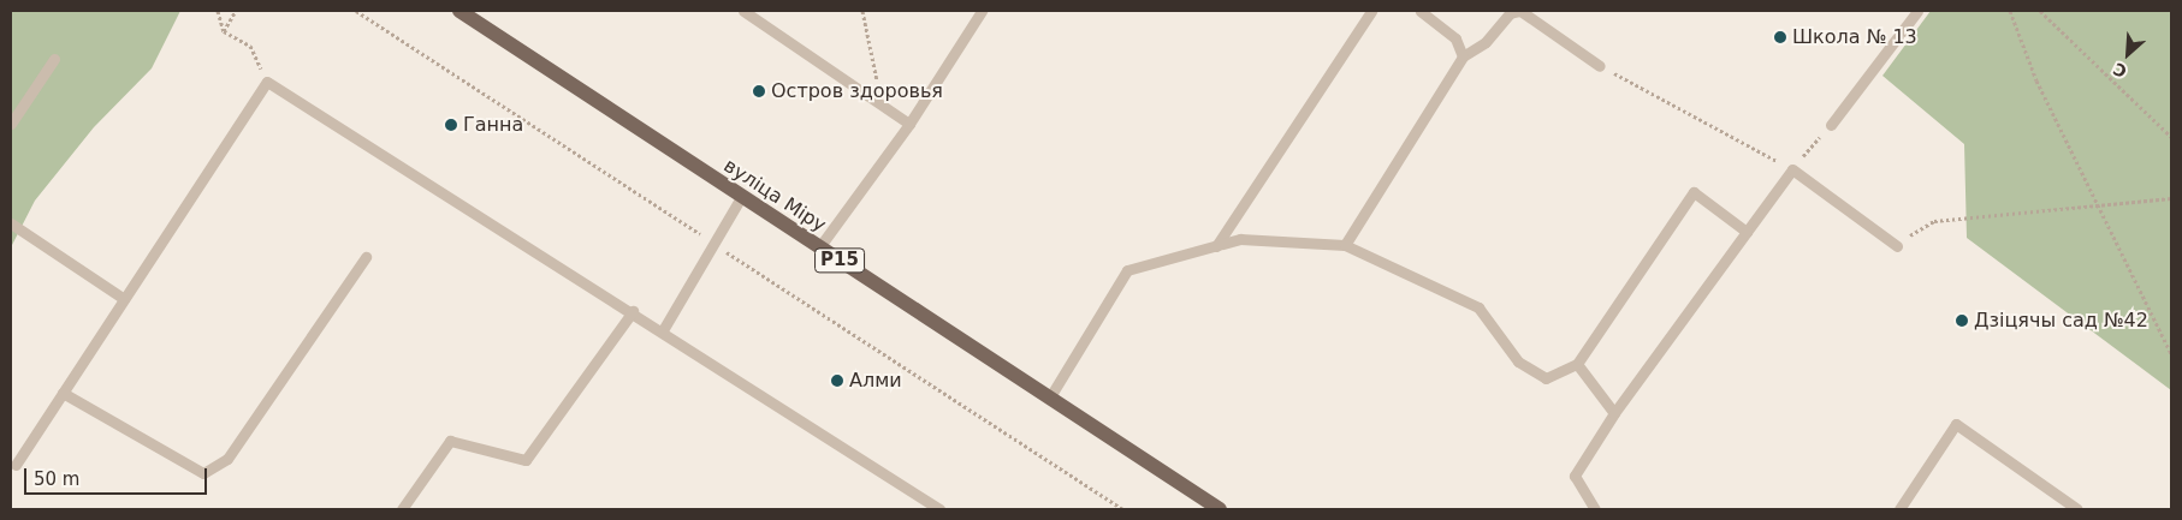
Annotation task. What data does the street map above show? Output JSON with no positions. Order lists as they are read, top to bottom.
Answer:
{
  "streets": {
    "main road": ["вуліца Міру", "Р15"]
  },
  "places": [
    "Школа № 13",
    "Остров здоровья",
    "Ганна",
    "Дзіцячы сад №42",
    "Алми"
  ],
  "scale_bar": "50 m",
  "north": "bottom left"
}
